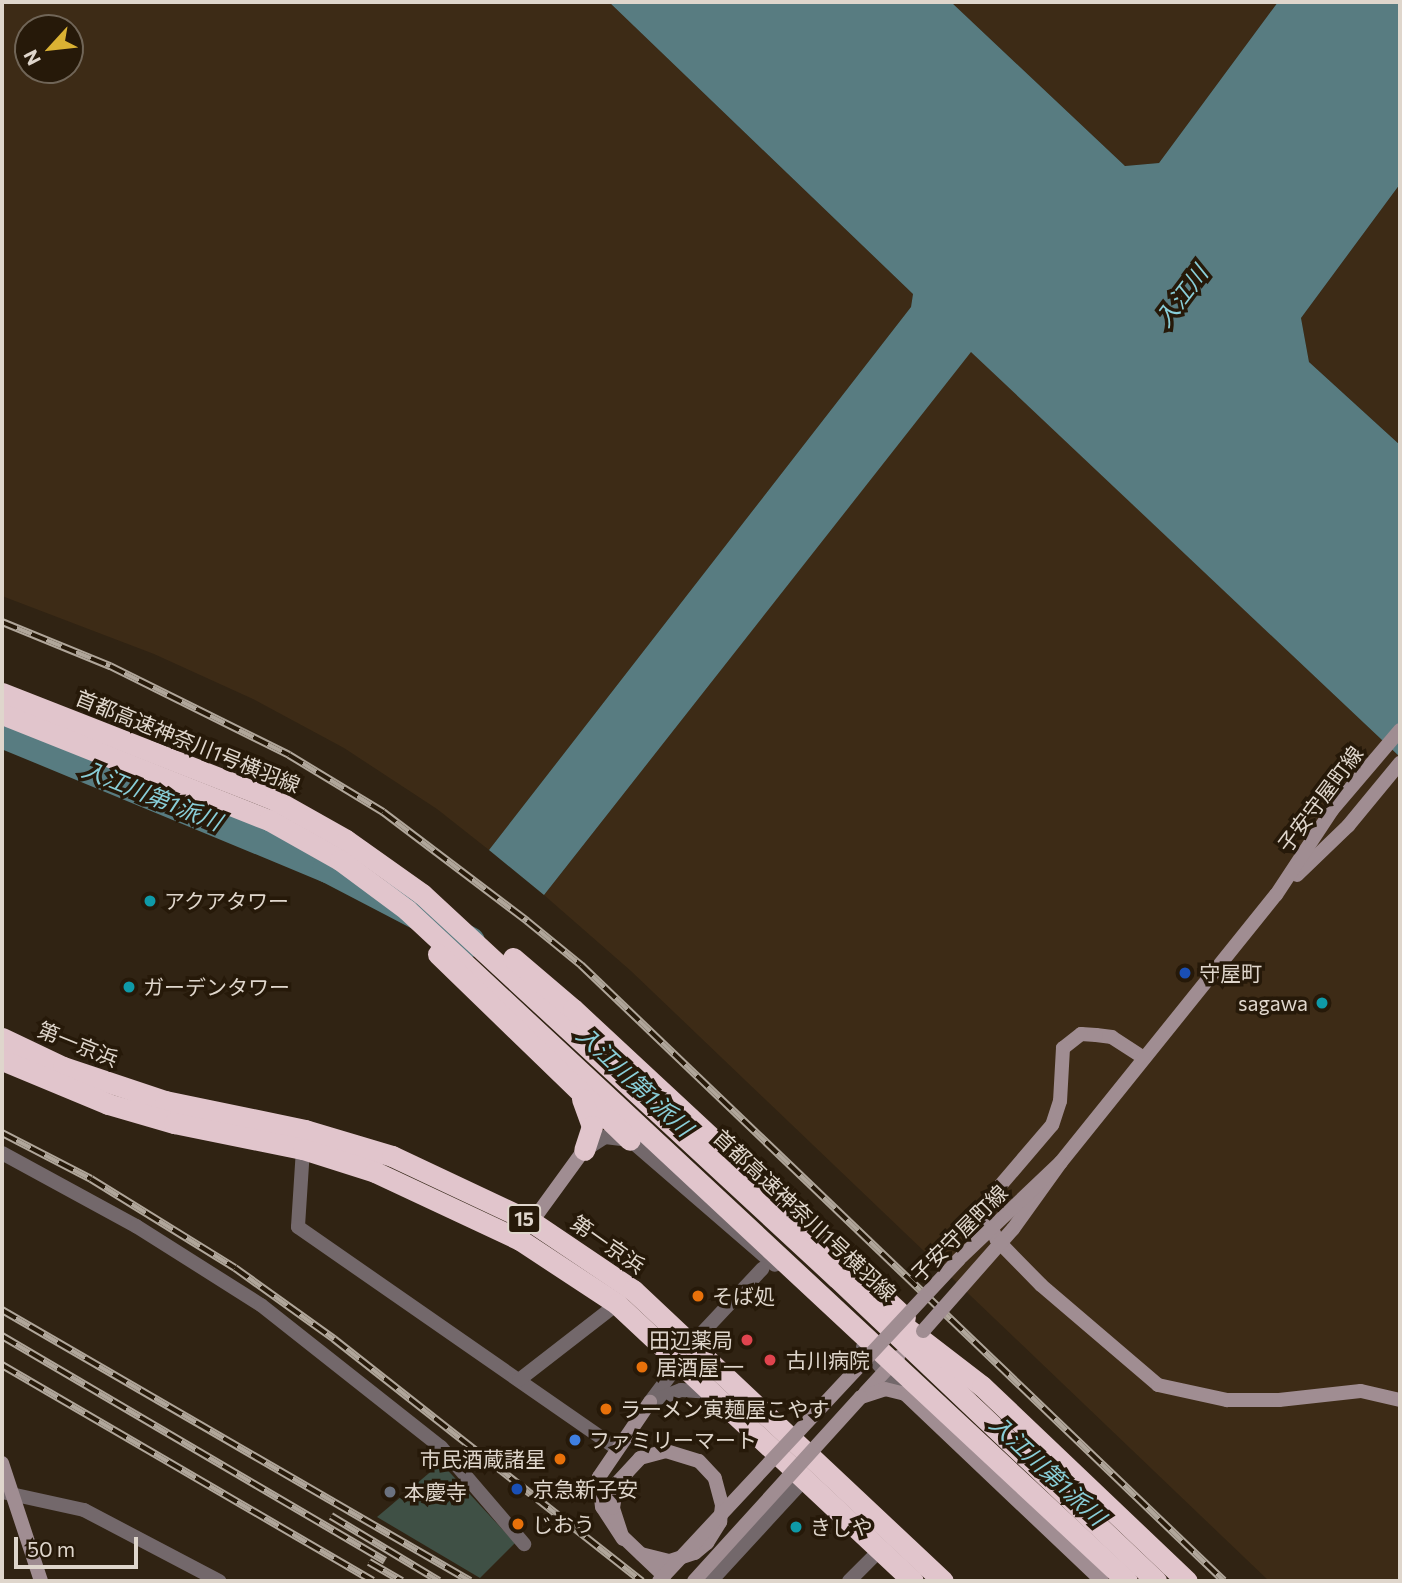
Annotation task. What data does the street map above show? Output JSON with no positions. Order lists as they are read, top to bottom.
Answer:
{
  "streets": {
    "highway": ["首都高速神奈川1号横羽線", "第一京浜", "15"],
    "street": ["子安守屋町線"]
  },
  "water": ["入江川", "入江川第1派川"],
  "places": [
    "アクアタワー",
    "守屋町",
    "ガーデンタワー",
    "sagawa",
    "そば処",
    "田辺薬局",
    "古川病院",
    "居酒屋 一",
    "ラーメン寅麺屋こやす",
    "ファミリーマート",
    "市民酒蔵諸星",
    "京急新子安",
    "本慶寺",
    "じおう",
    "きしや"
  ],
  "scale_bar": "50 m",
  "north": "bottom left"
}
